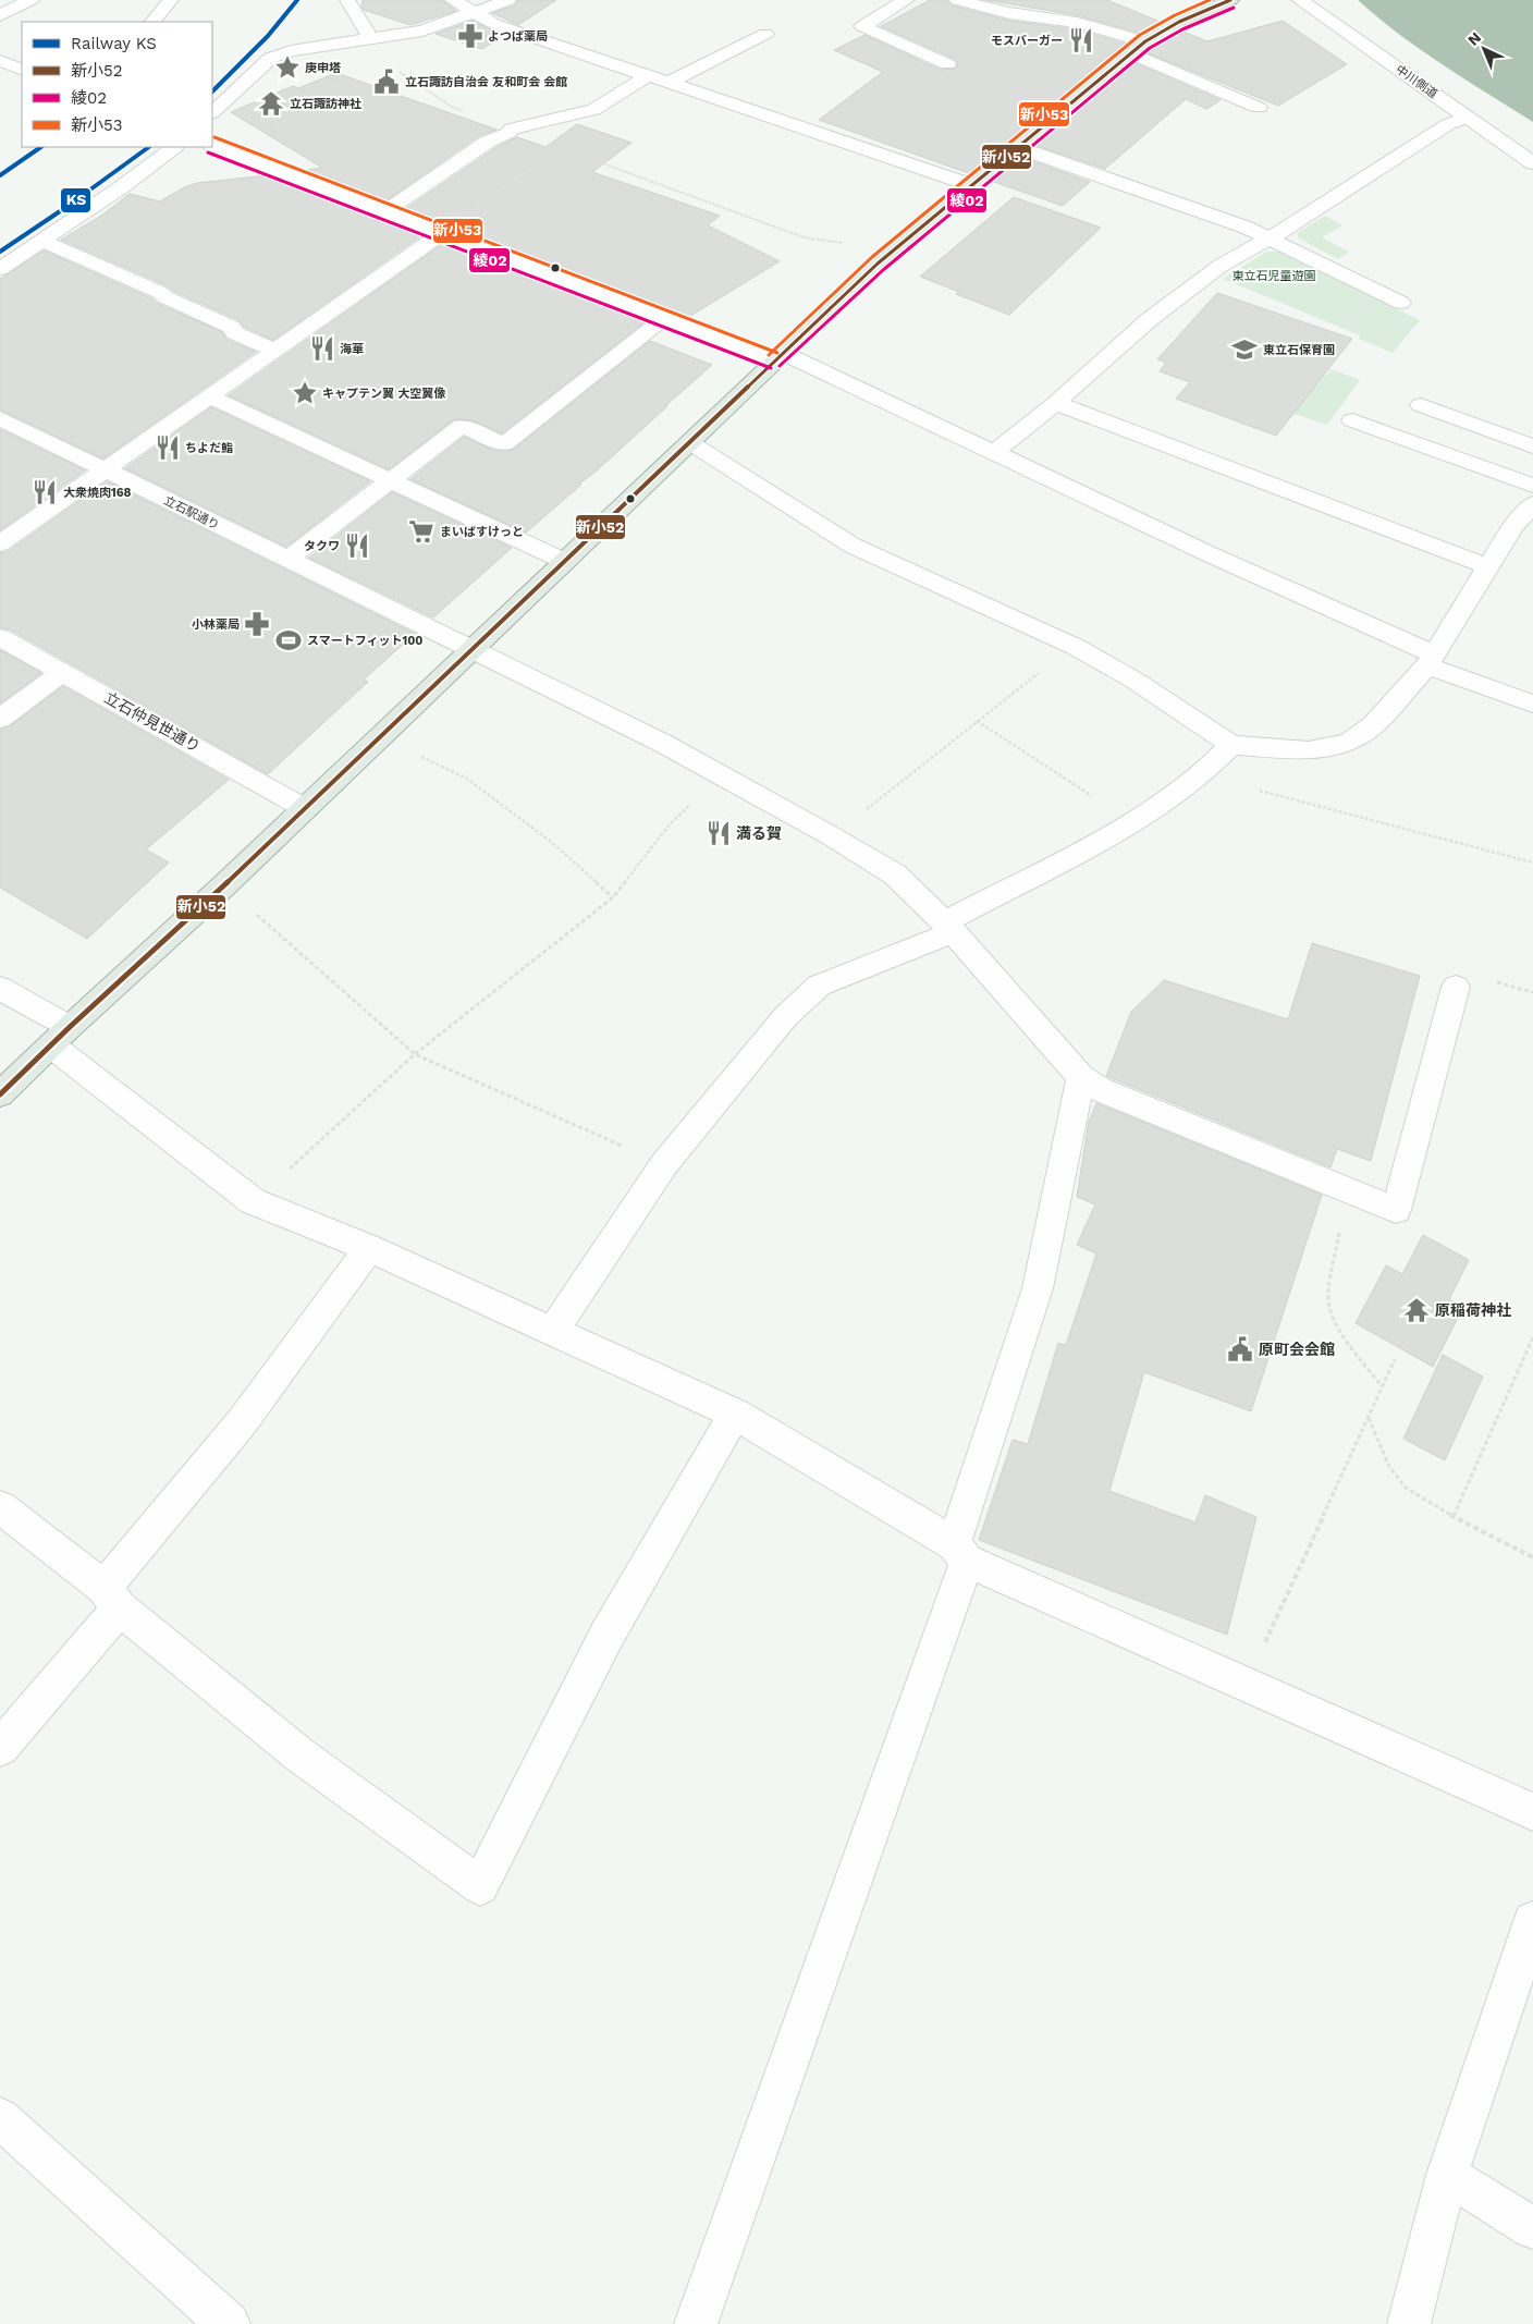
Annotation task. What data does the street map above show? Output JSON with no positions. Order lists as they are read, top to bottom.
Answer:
{
  "streets": {
    "street": ["中川側道", "立石駅通り", "立石仲見世通り"]
  },
  "parks": ["東立石児童遊園"],
  "places": {
    "pharmacy": ["よつば薬局", "小林薬局"],
    "restaurant": [
      "モスバーガー",
      "海華",
      "ちよだ鮨",
      "大衆焼肉168",
      "タクワ",
      "満る賀"
    ],
    "place": ["庚申塔", "キャプテン翼 大空翼像"],
    "public building": ["立石諏訪自治会 友和町会 会館", "原町会会館"],
    "temple": ["立石諏訪神社", "原稲荷神社"],
    "school or university": ["東立石保育園"],
    "supermarket": ["まいばすけっと"],
    "sports": ["スマートフィット100"]
  },
  "lines": [
    "rail line KS",
    "transit line 新小52",
    "transit line 新小53",
    "transit line 綾02"
  ],
  "legend": [
    "Railway KS",
    "新小52",
    "綾02",
    "新小53"
  ],
  "north": "top left"
}
